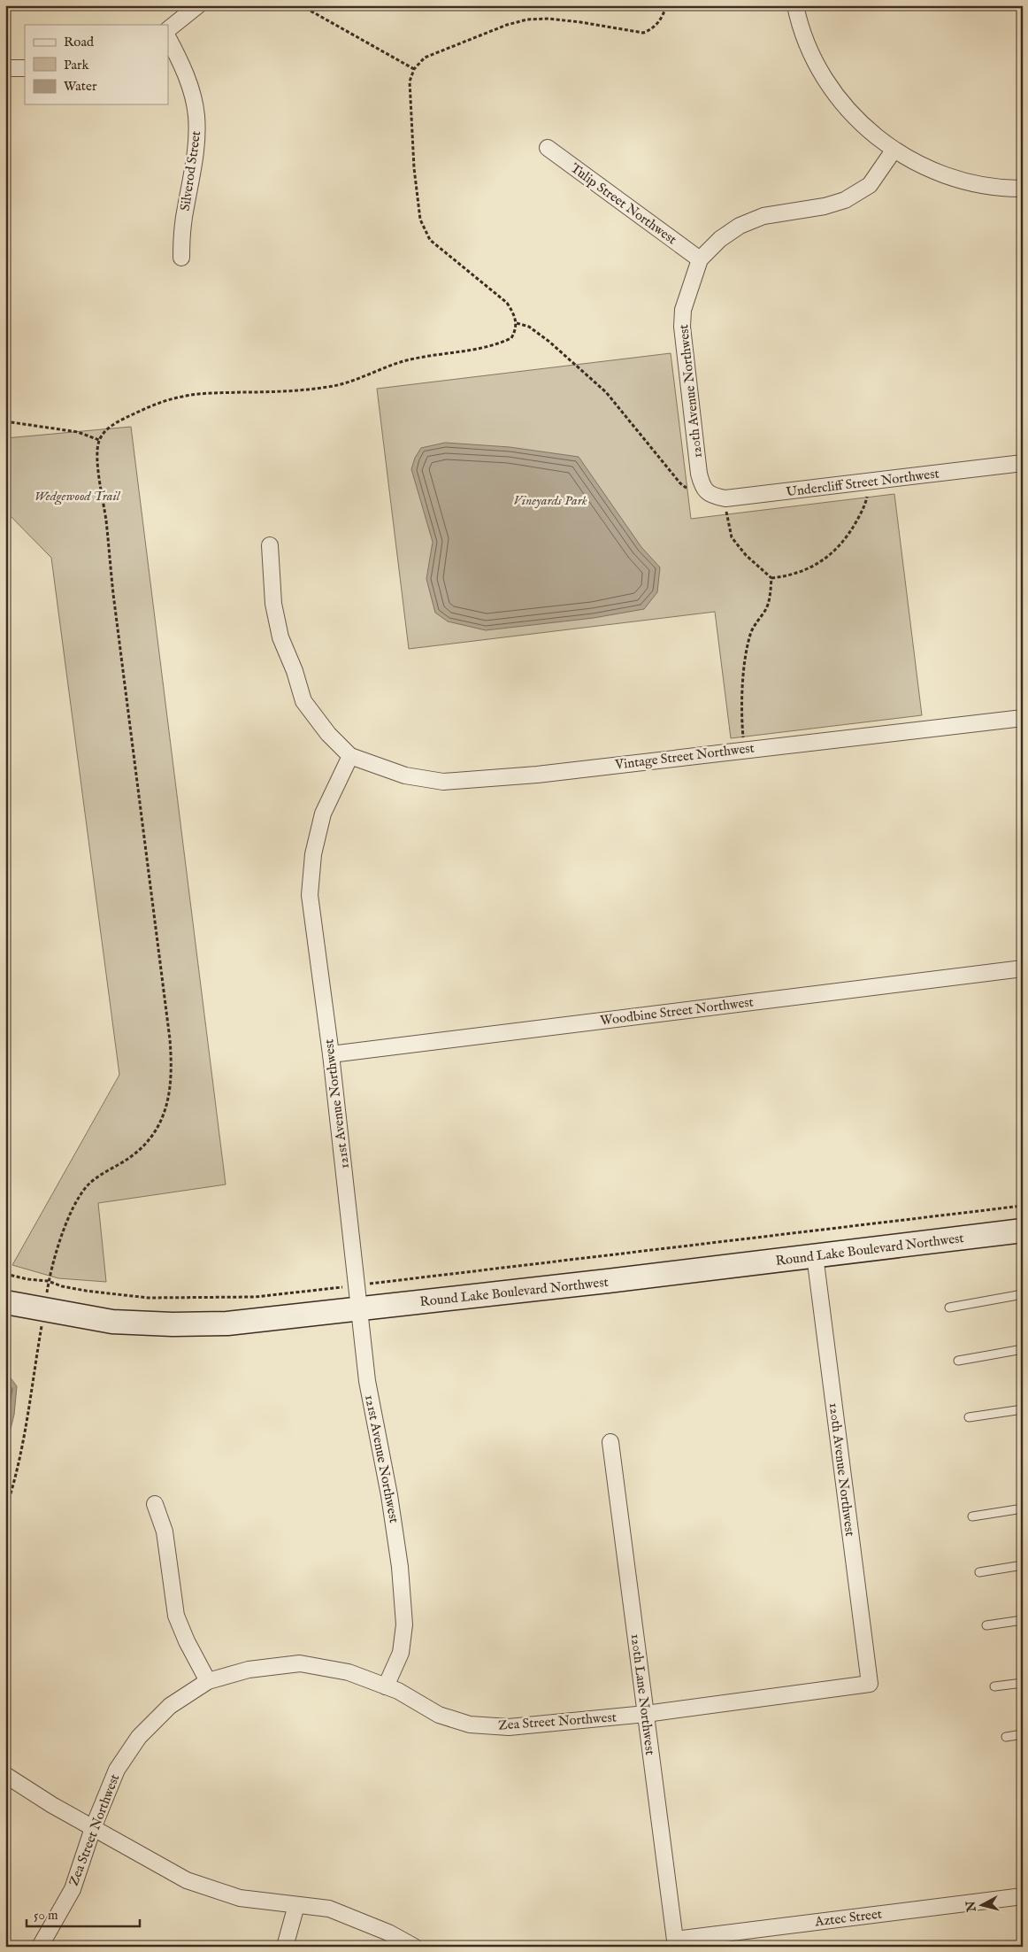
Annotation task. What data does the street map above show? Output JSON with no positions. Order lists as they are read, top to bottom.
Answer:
{
  "streets": {
    "main road": ["Round Lake Boulevard Northwest"],
    "street": [
      "Silverod Street",
      "Tulip Street Northwest",
      "120th Avenue Northwest",
      "Undercliff Street Northwest",
      "Vintage Street Northwest",
      "Woodbine Street Northwest",
      "121st Avenue Northwest",
      "120th Lane Northwest",
      "Zea Street Northwest",
      "Aztec Street"
    ]
  },
  "crossings": [
    ["Tulip Street Northwest", "120th Avenue Northwest"],
    ["120th Avenue Northwest", "Undercliff Street Northwest"],
    ["120th Avenue Northwest", "Round Lake Boulevard Northwest"],
    ["120th Avenue Northwest", "Zea Street Northwest"],
    ["Vintage Street Northwest", "121st Avenue Northwest"],
    ["Woodbine Street Northwest", "121st Avenue Northwest"],
    ["121st Avenue Northwest", "Round Lake Boulevard Northwest"],
    ["121st Avenue Northwest", "Zea Street Northwest"],
    ["120th Lane Northwest", "Zea Street Northwest"],
    ["120th Lane Northwest", "Aztec Street"]
  ],
  "parks": ["Wedgewood Trail", "Vineyards Park"],
  "legend": ["Road", "Park", "Water"],
  "scale_bar": "50 m",
  "north": "left"
}
